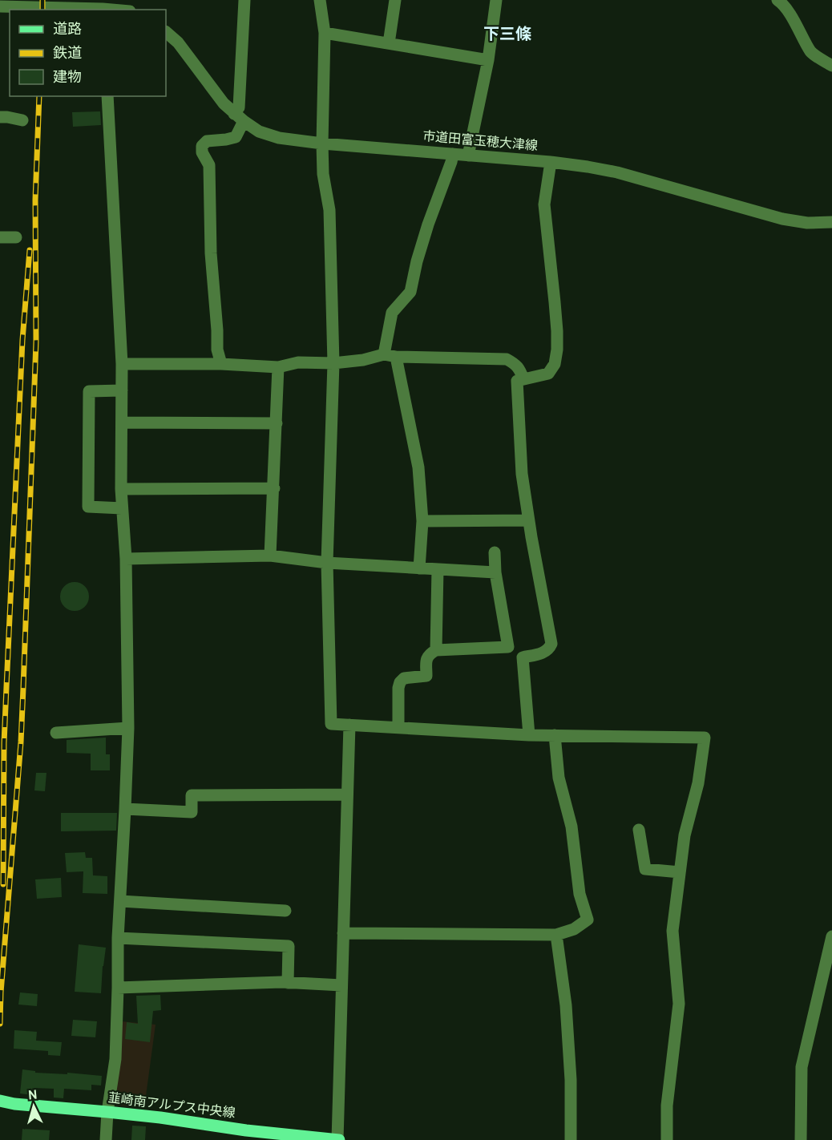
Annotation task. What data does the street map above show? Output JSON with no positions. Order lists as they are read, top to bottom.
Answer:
{
  "streets": {
    "main road": ["韮崎南アルプス中央線"],
    "street": ["市道田富玉穂大津線"]
  },
  "districts": ["下三條"],
  "legend": ["道路", "鉄道", "建物"],
  "north": "top"
}
